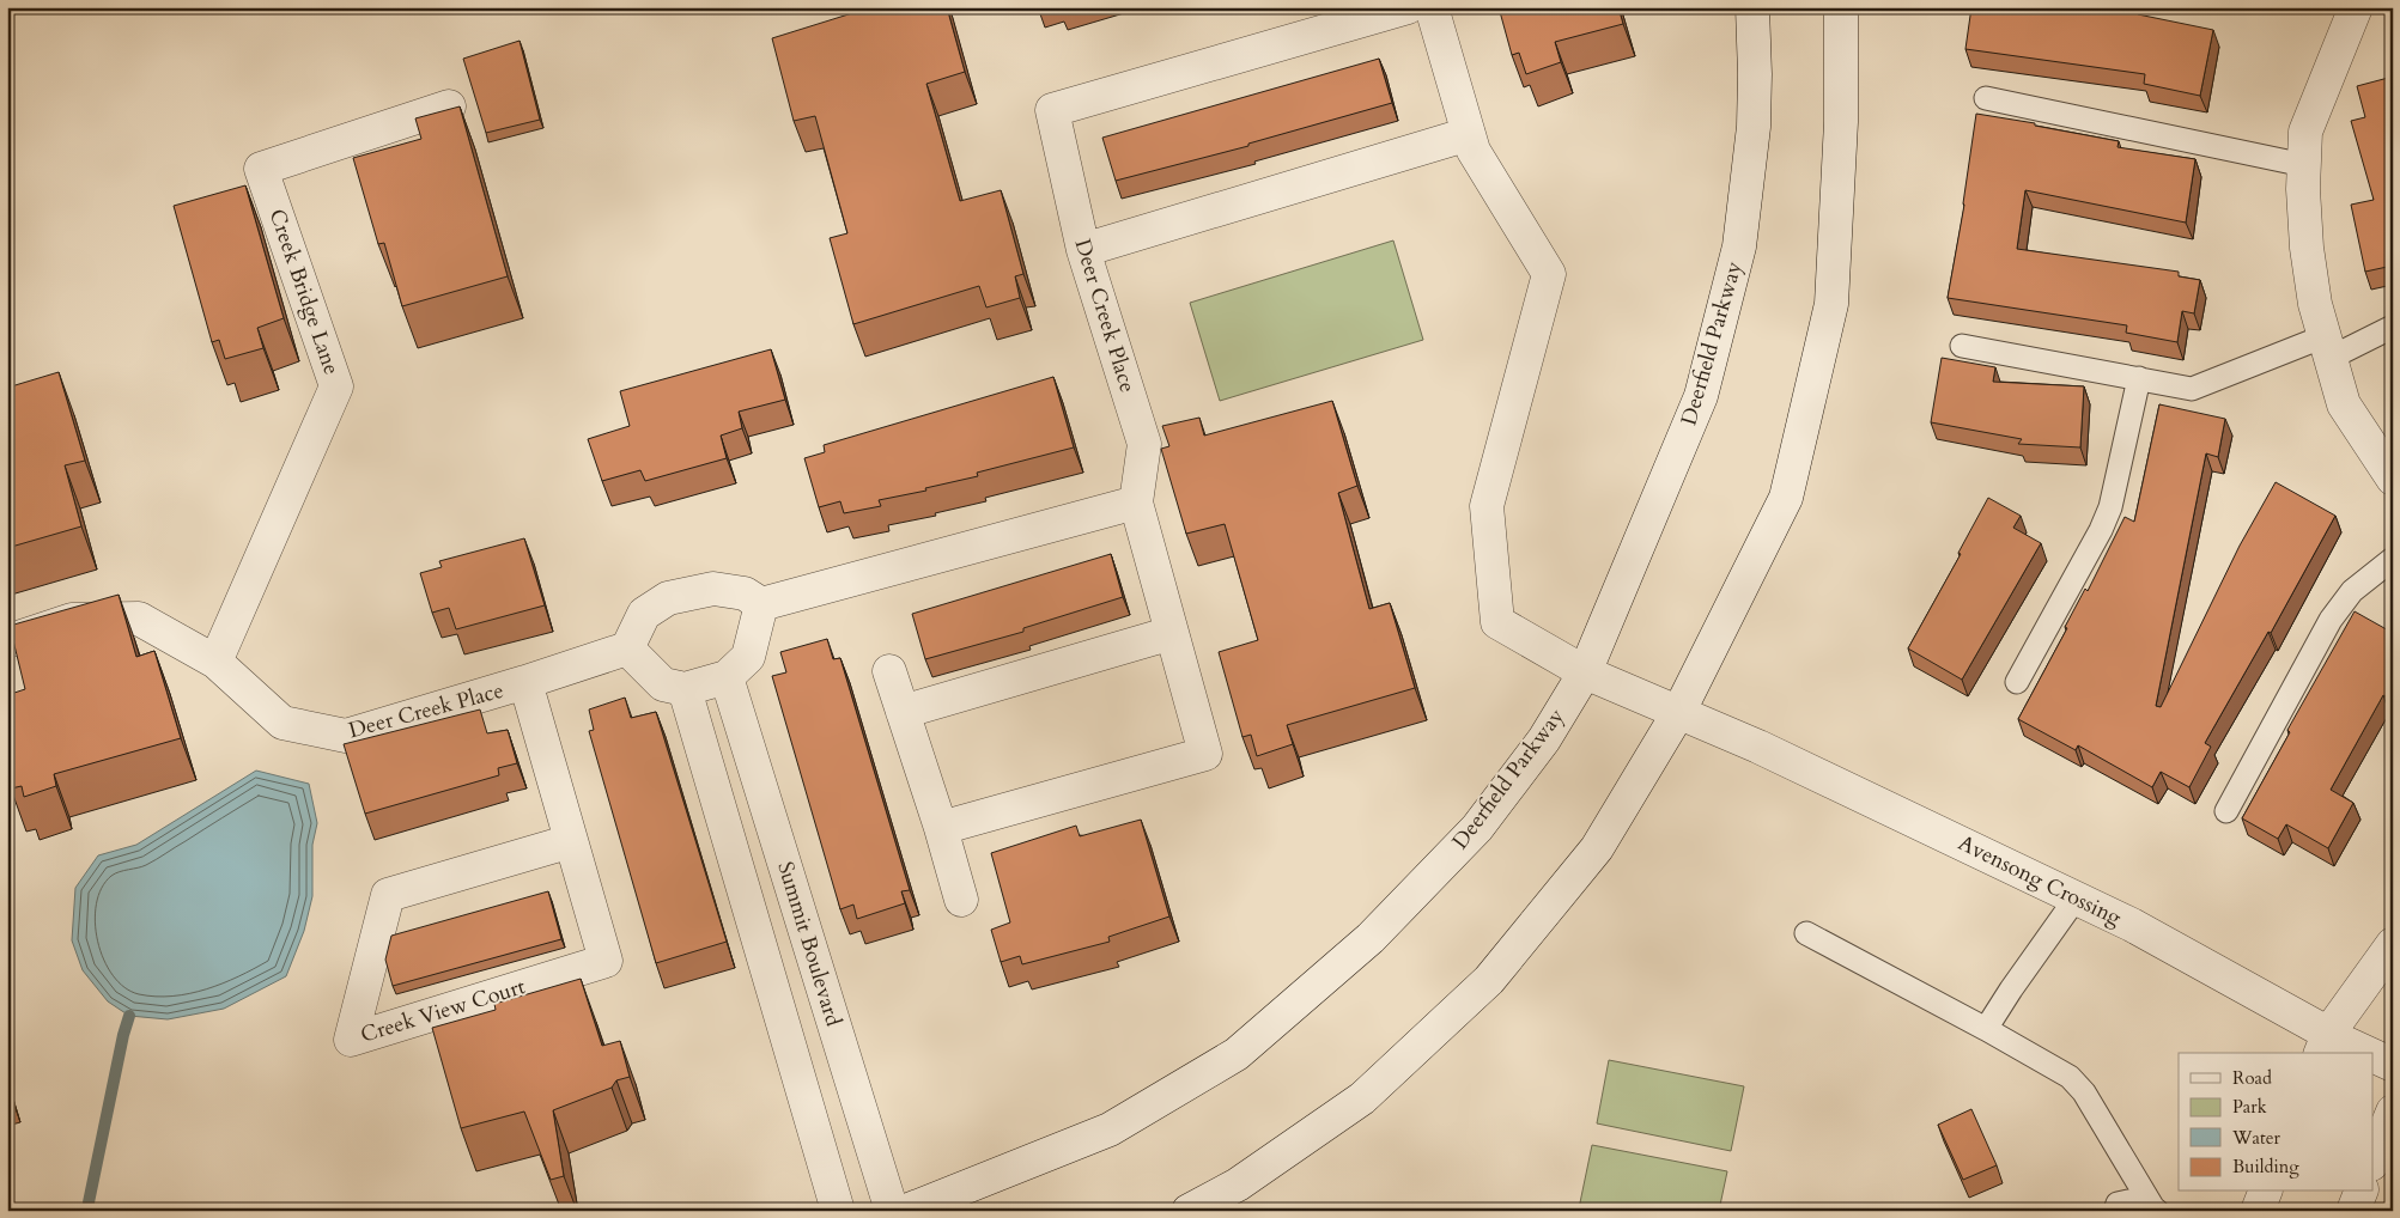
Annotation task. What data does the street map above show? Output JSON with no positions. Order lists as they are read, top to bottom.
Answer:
{
  "streets": {
    "street": [
      "Creek Bridge Lane",
      "Deer Creek Place",
      "Deerfield Parkway",
      "Avensong Crossing",
      "Summit Boulevard",
      "Creek View Court"
    ]
  },
  "crossings": [
    ["Creek Bridge Lane", "Deer Creek Place"],
    ["Deer Creek Place", "Summit Boulevard"],
    ["Deer Creek Place", "Creek View Court"]
  ],
  "legend": [
    "Road",
    "Park",
    "Water",
    "Building"
  ]
}
